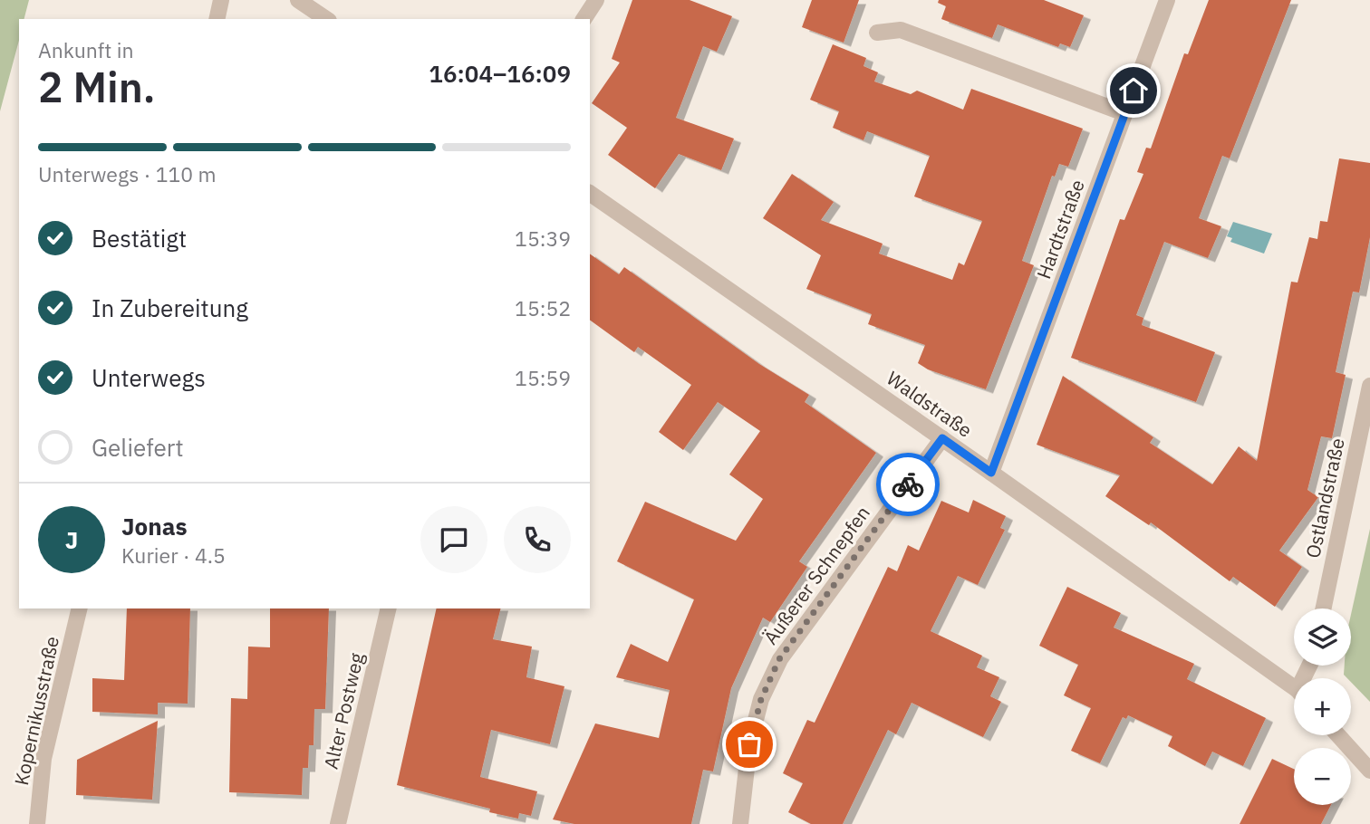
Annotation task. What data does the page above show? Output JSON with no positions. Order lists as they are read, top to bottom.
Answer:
{
  "streets": {
    "street": [
      "Hardtstraße",
      "Waldstraße",
      "Ostlandstraße",
      "Äußerer Schnepfen",
      "Kopernikusstraße",
      "Alter Postweg"
    ]
  },
  "crossings": [
    ["Hardtstraße", "Waldstraße"],
    ["Waldstraße", "Äußerer Schnepfen"]
  ],
  "page": {
    "heading": ["2 Min.", "Ankunft in", "16:04–16:09"],
    "panel": ["Jonas", "Kurier · 4.5"],
    "bar": "Unterwegs · 110 m",
    "list": [
      ["Bestätigt", "15:39"],
      ["In Zubereitung", "15:52"],
      ["Unterwegs", "15:59"],
      "Geliefert"
    ],
    "round": "J",
    "map_buttons": ["+", "−"]
  }
}
